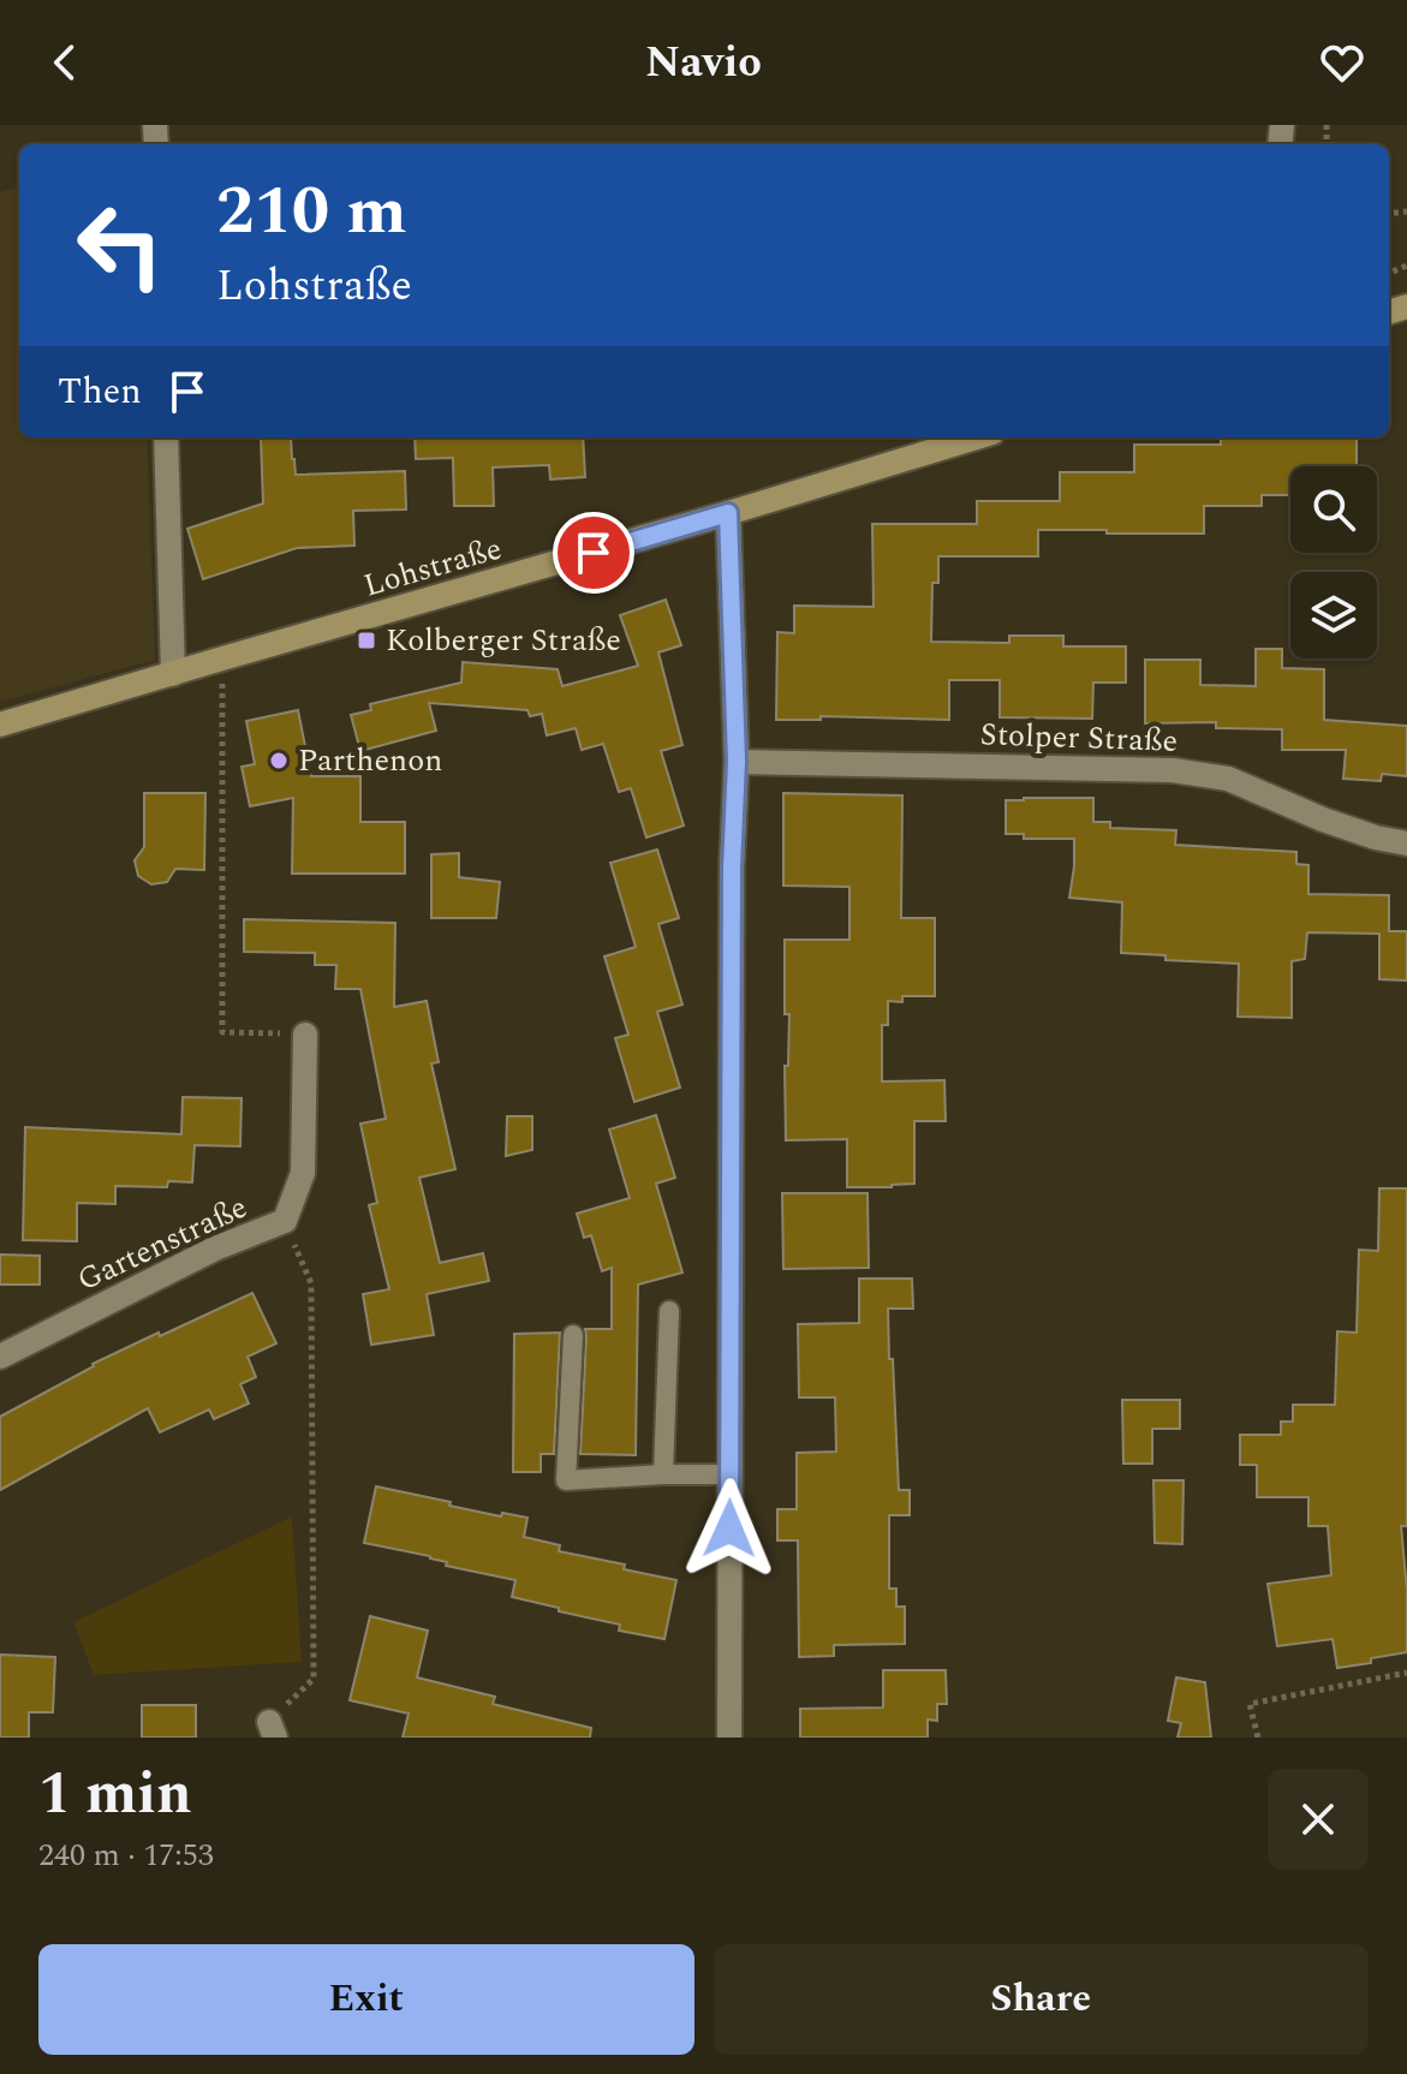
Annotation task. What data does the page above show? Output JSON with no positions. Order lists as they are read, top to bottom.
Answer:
{
  "streets": {
    "main road": ["Lohstraße"],
    "street": ["Stolper Straße", "Gartenstraße"]
  },
  "places": {
    "transit": ["Kolberger Straße"],
    "other": ["Parthenon"]
  },
  "page": {
    "header": "Navio",
    "turn": ["210 m", "Lohstraße"],
    "then": "Then",
    "heading": ["1 min", "240 m · 17:53"],
    "buttons": ["Exit", "Share"]
  }
}
